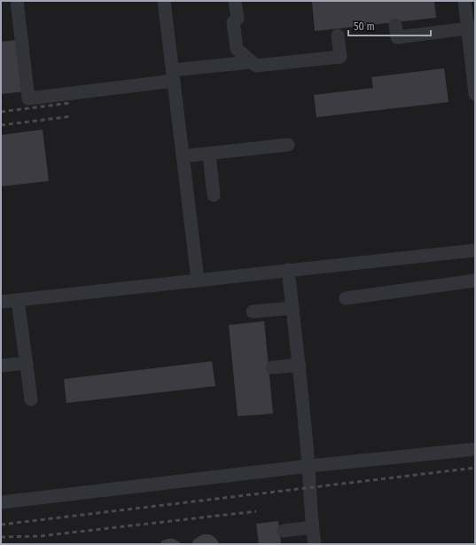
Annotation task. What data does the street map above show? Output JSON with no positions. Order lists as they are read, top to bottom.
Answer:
{
  "scale_bar": "50 m"
}
